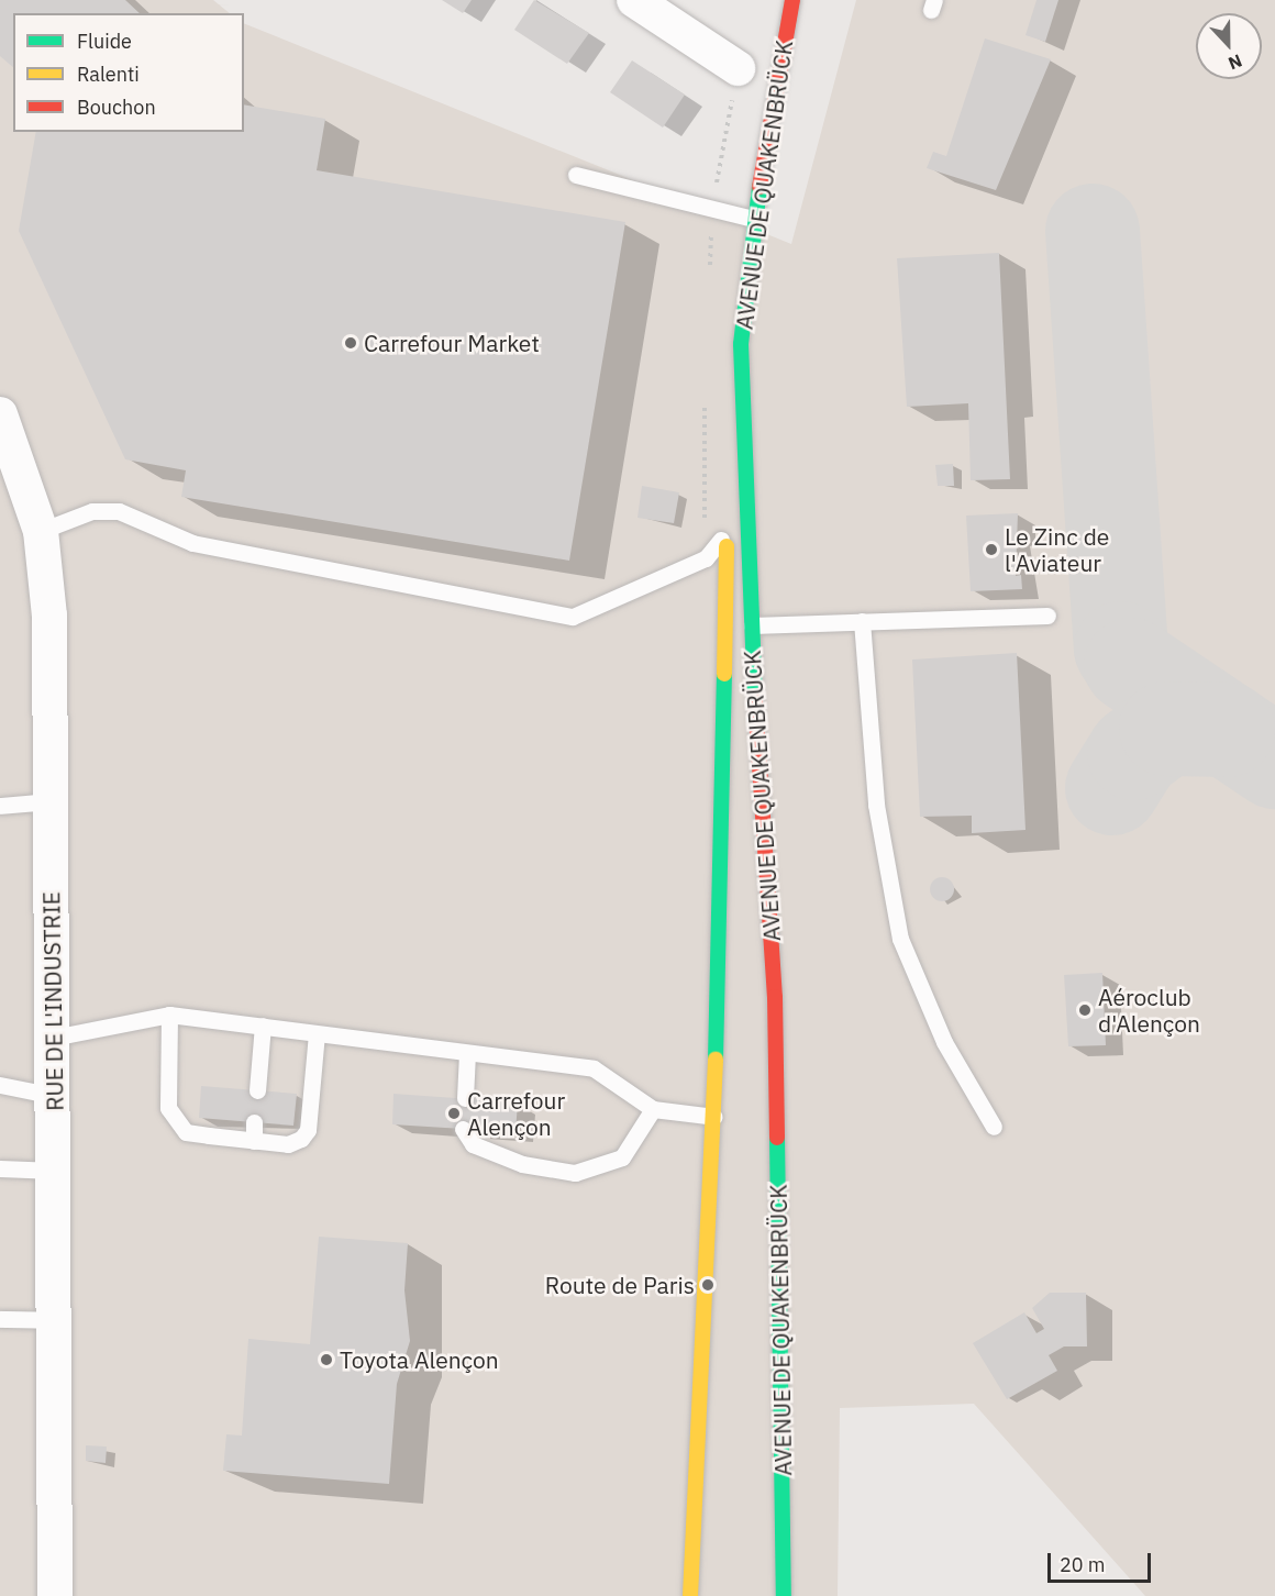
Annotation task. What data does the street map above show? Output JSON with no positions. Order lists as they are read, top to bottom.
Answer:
{
  "streets": {
    "main road": ["AVENUE DE QUAKENBRÜCK"],
    "street": ["RUE DE L'INDUSTRIE"]
  },
  "places": [
    "Carrefour Market",
    "Le Zinc de l'Aviateur",
    "Aéroclub d'Alençon",
    "Carrefour Alençon",
    "Route de Paris",
    "Toyota Alençon"
  ],
  "legend": ["Fluide", "Ralenti", "Bouchon"],
  "scale_bar": "20 m",
  "north": "bottom"
}
